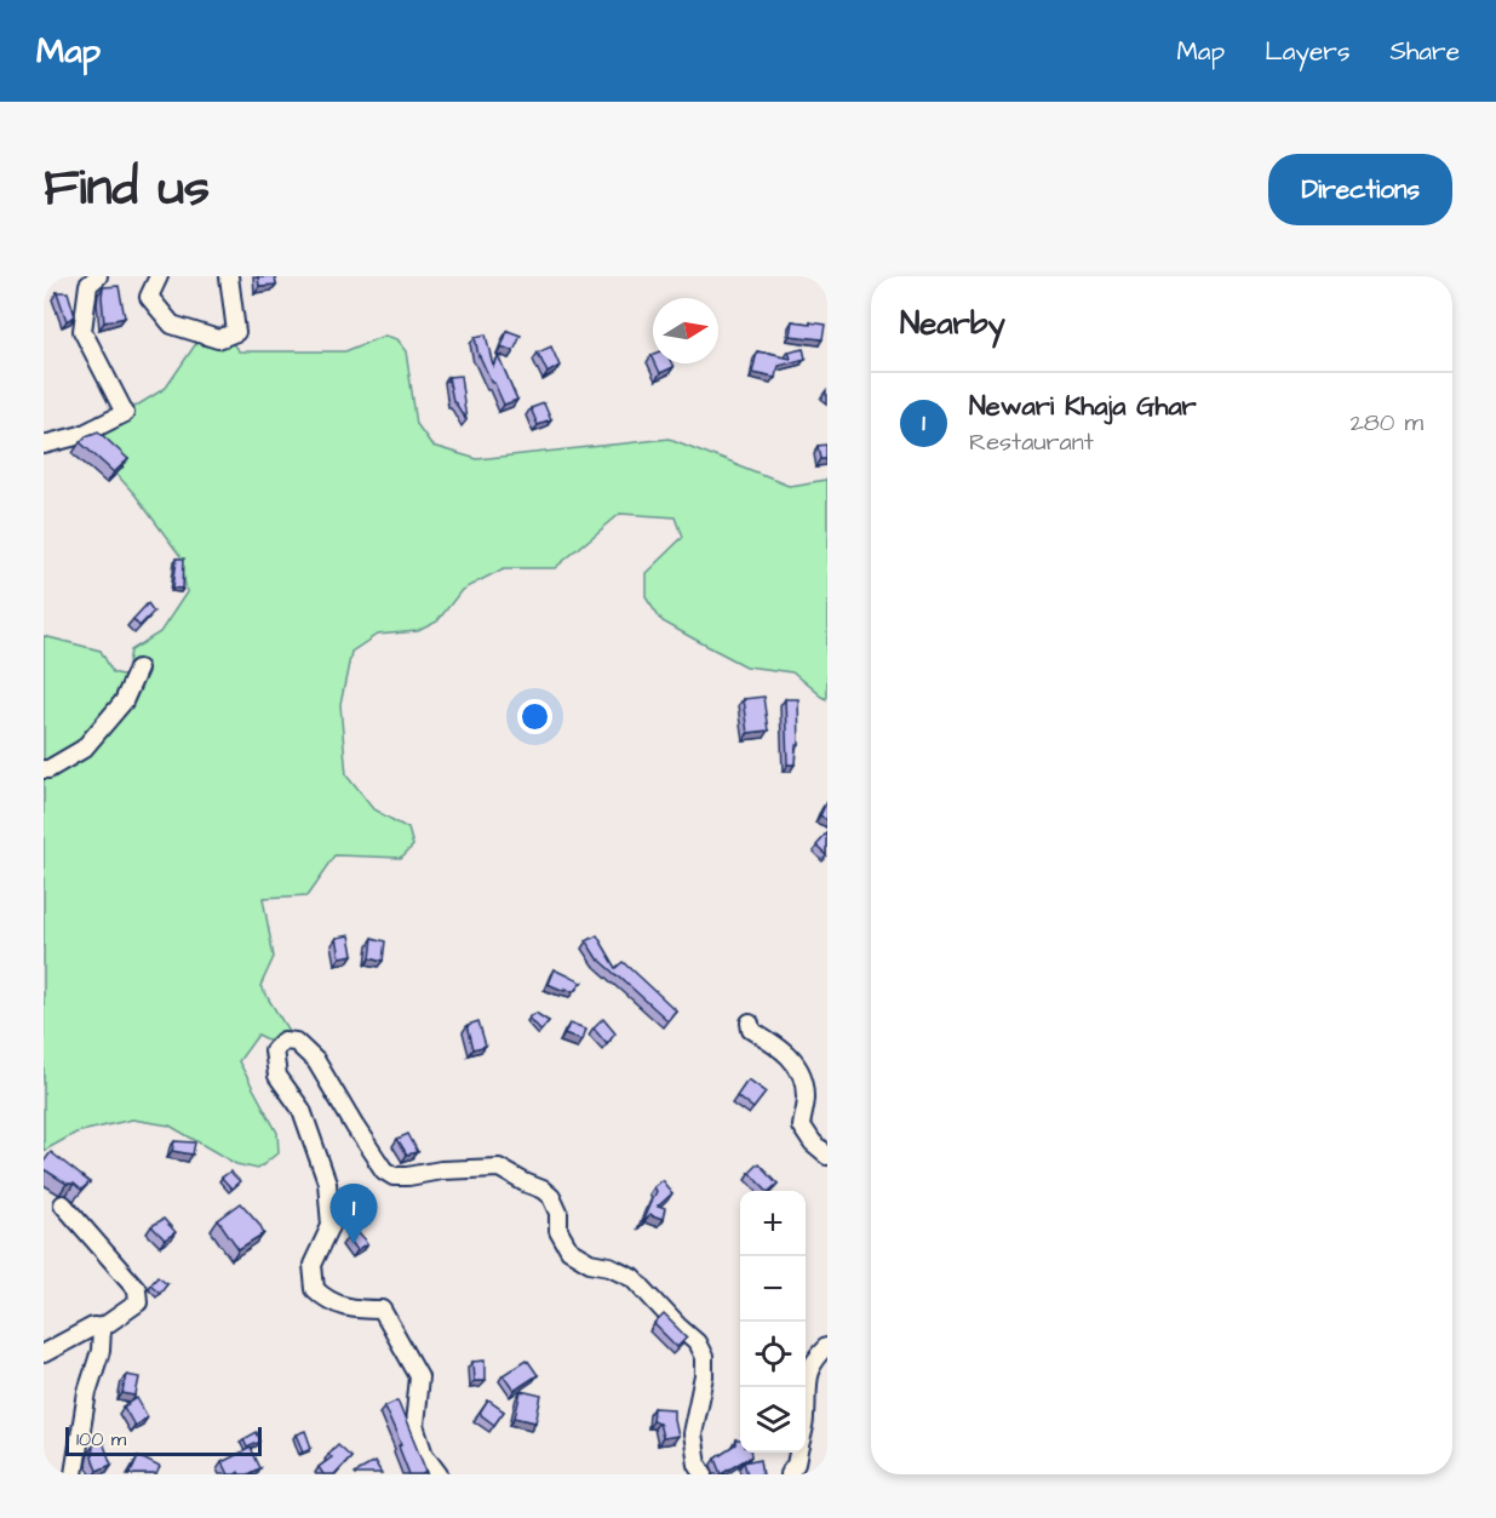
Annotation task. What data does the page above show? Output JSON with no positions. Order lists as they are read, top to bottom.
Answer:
{
  "scale_bar": "100 m",
  "north": "right",
  "page": {
    "header": "Map",
    "nav": ["Map", "Layers", "Share"],
    "title": "Find us",
    "buttons": "Directions",
    "heading": "Nearby",
    "list": [
      {
        "mark": "1",
        "name": "Newari Khaja Ghar",
        "note": "Restaurant",
        "value": "280 m"
      }
    ],
    "pins": "1",
    "map_buttons": ["+", "−"],
    "scale": "100 m"
  }
}
